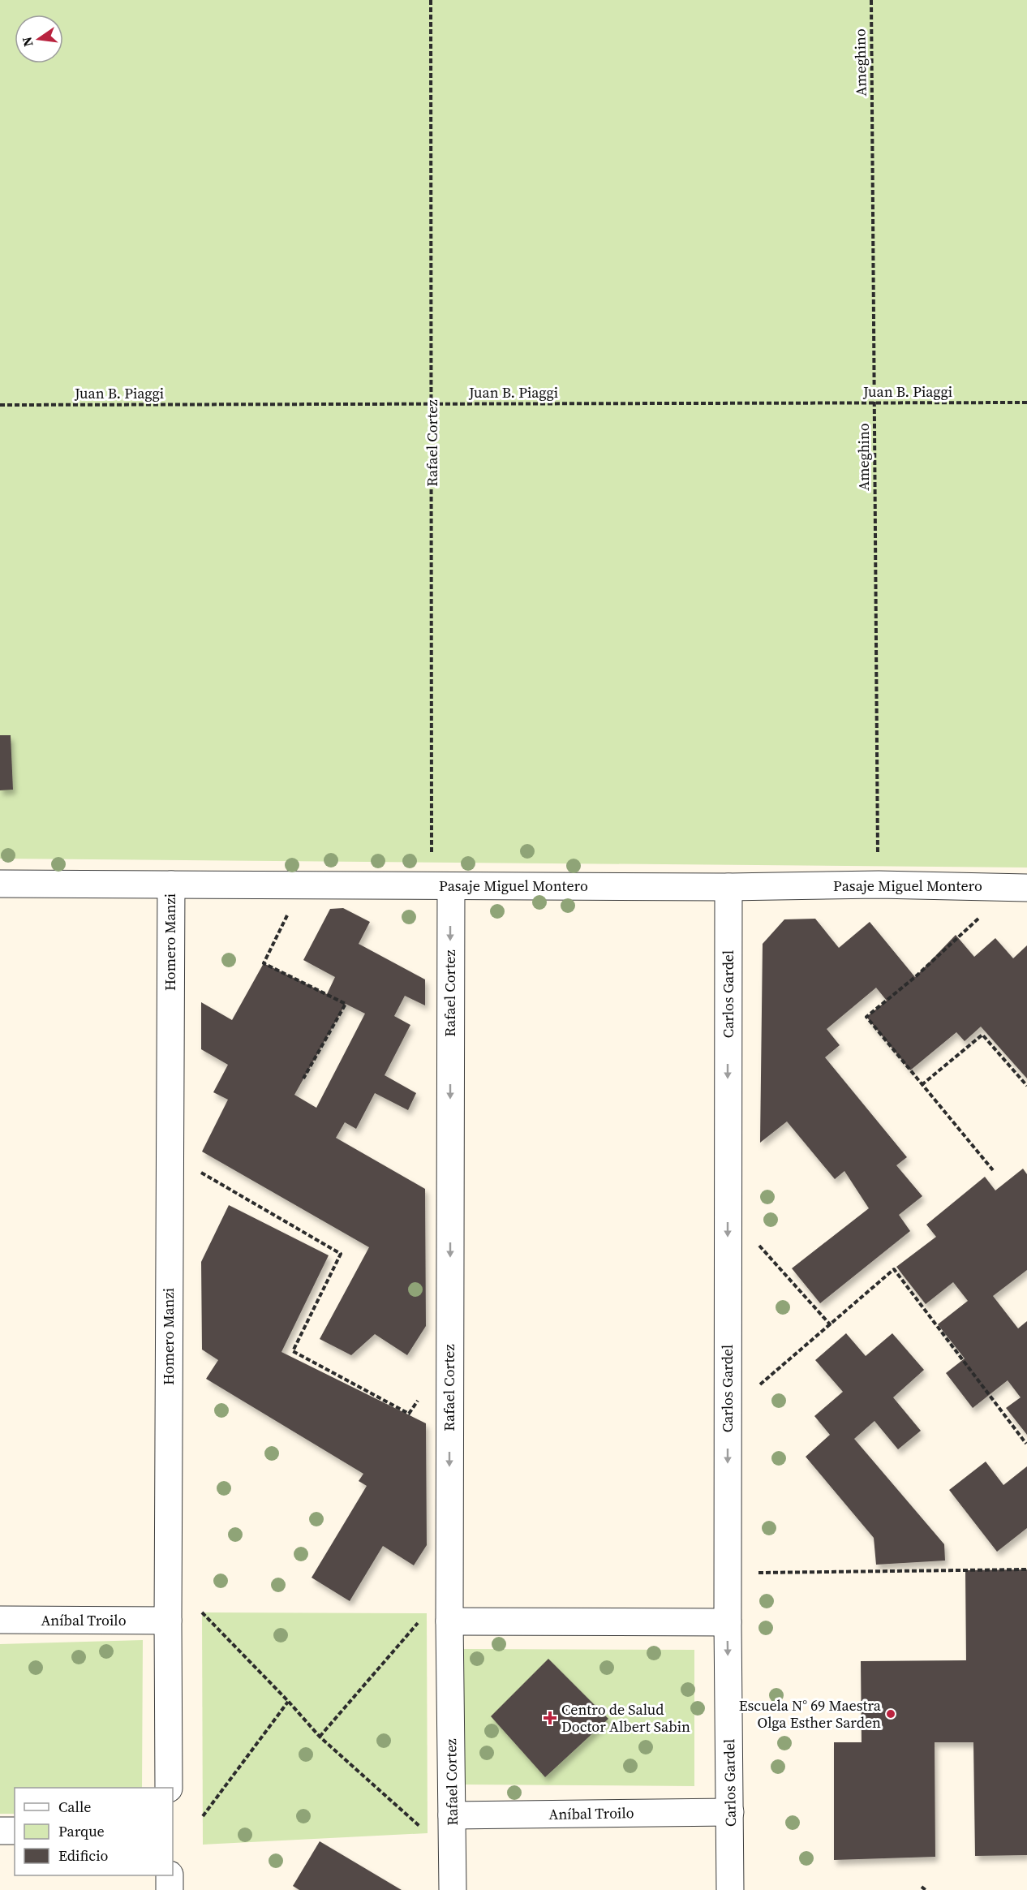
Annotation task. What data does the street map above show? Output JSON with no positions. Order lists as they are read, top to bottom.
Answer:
{
  "streets": {
    "street": [
      "Rafael Cortez",
      "Pasaje Miguel Montero",
      "Homero Manzi",
      "Carlos Gardel",
      "Aníbal Troilo"
    ],
    "path": ["Ameghino", "Juan B. Piaggi"]
  },
  "crossings": [
    ["Ameghino", "Juan B. Piaggi"],
    ["Ameghino", "Pasaje Miguel Montero"],
    ["Juan B. Piaggi", "Rafael Cortez"],
    ["Rafael Cortez", "Pasaje Miguel Montero"],
    ["Rafael Cortez", "Aníbal Troilo"],
    ["Pasaje Miguel Montero", "Homero Manzi"],
    ["Pasaje Miguel Montero", "Carlos Gardel"],
    ["Homero Manzi", "Aníbal Troilo"],
    ["Carlos Gardel", "Aníbal Troilo"]
  ],
  "one_way": ["Rafael Cortez", "Carlos Gardel"],
  "places": {
    "other": ["Escuela N° 69 Maestra Olga Esther Sarden"],
    "health": ["Centro de Salud Doctor Albert Sabin"]
  },
  "legend": ["Calle", "Parque", "Edificio"],
  "north": "left"
}
